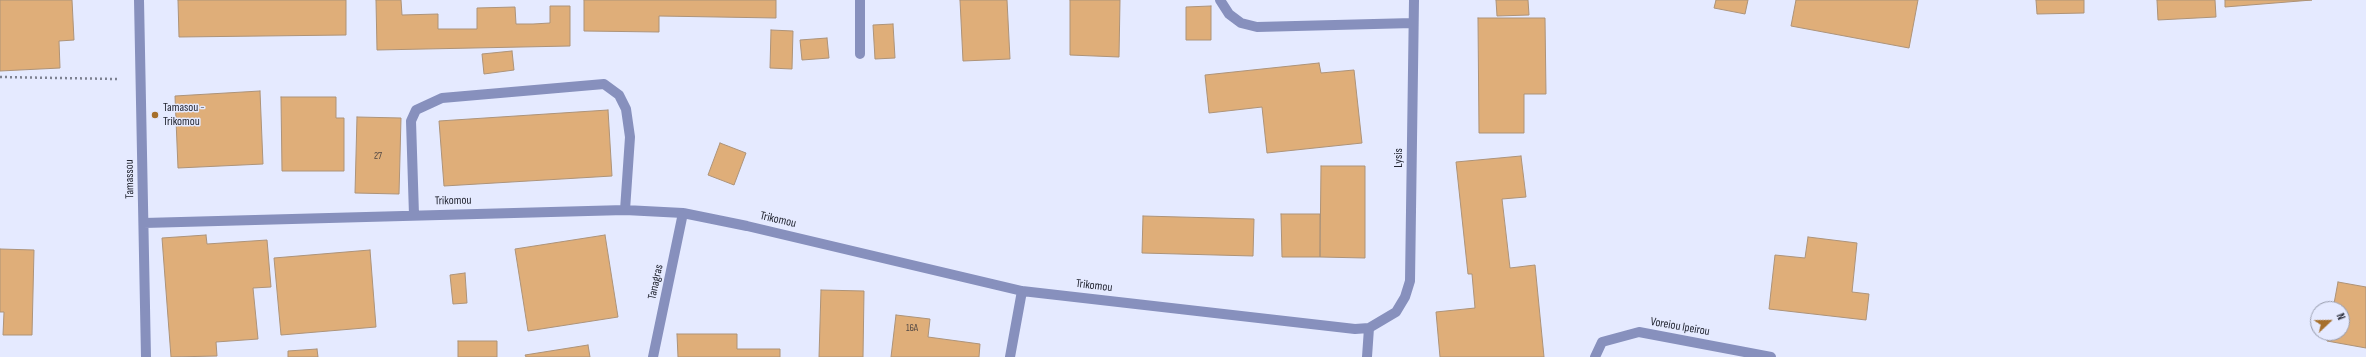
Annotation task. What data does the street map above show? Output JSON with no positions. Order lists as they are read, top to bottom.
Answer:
{
  "streets": {
    "street": [
      "Lysis",
      "Tamassou",
      "Trikomou",
      "Tanagras",
      "Voreiou Ipeirou"
    ]
  },
  "crossings": [
    ["Lysis", "Trikomou"],
    ["Tamassou", "Trikomou"],
    ["Trikomou", "Tanagras"]
  ],
  "places": ["Tamasou - Trikomou"],
  "house_numbers": ["27", "16A"],
  "north": "right"
}
